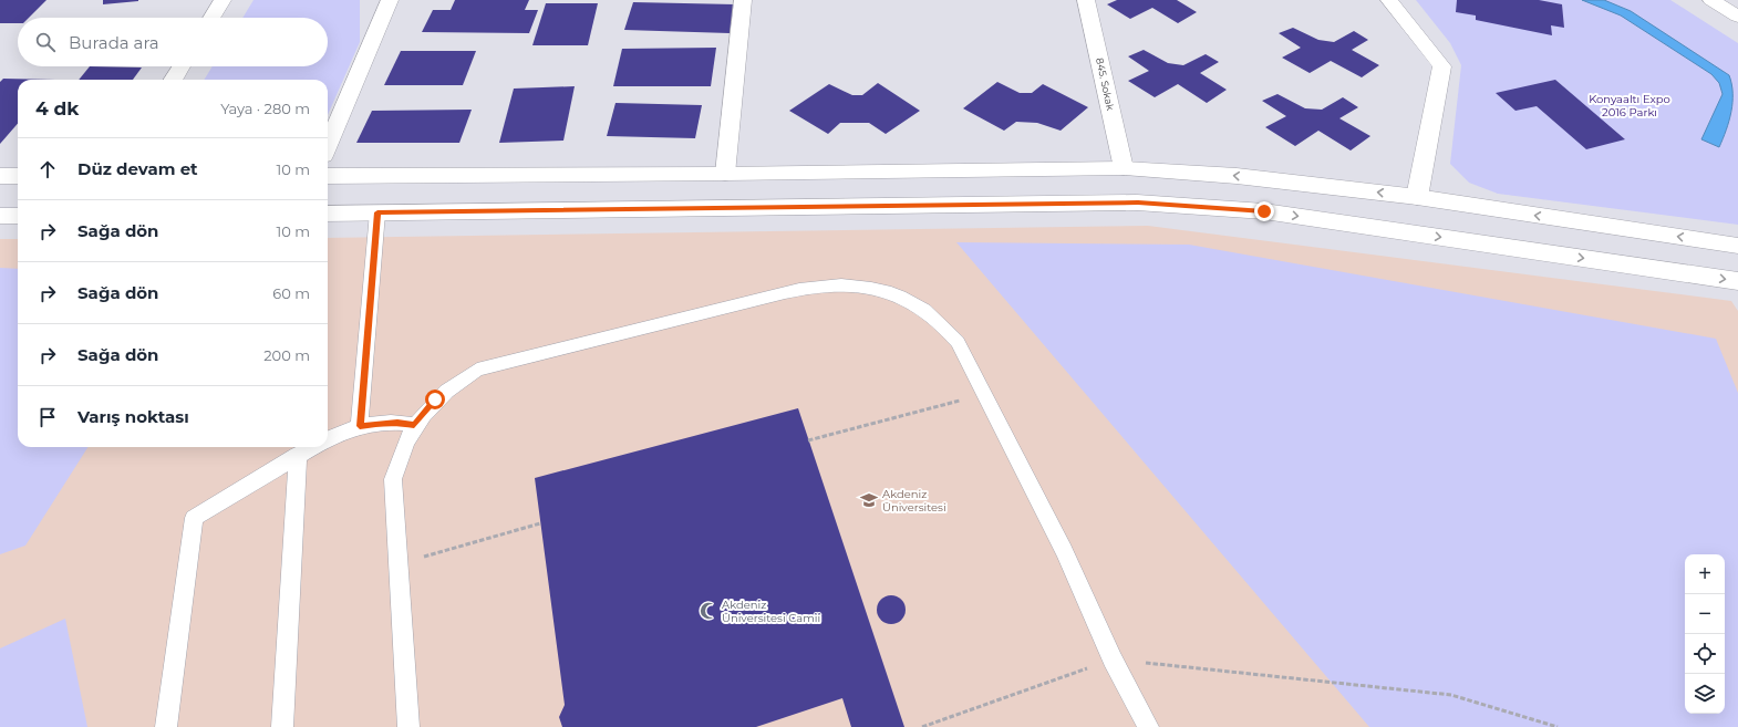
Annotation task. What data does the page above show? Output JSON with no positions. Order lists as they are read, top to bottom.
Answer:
{
  "streets": {
    "street": ["845. Sokak"]
  },
  "parks": ["Konyaaltı Expo 2016 Parkı"],
  "places": {
    "school or university": ["Akdeniz Üniversitesi"],
    "mosque": ["Akdeniz Üniversitesi Camii"]
  },
  "page": {
    "search": "Burada ara",
    "heading": ["4 dk", "Yaya · 280 m"],
    "list": [
      ["Düz devam et", "10 m"],
      ["Sağa dön", "10 m"],
      ["Sağa dön", "60 m"],
      ["Sağa dön", "200 m"],
      "Varış noktası"
    ],
    "map_buttons": ["+", "−"]
  }
}
